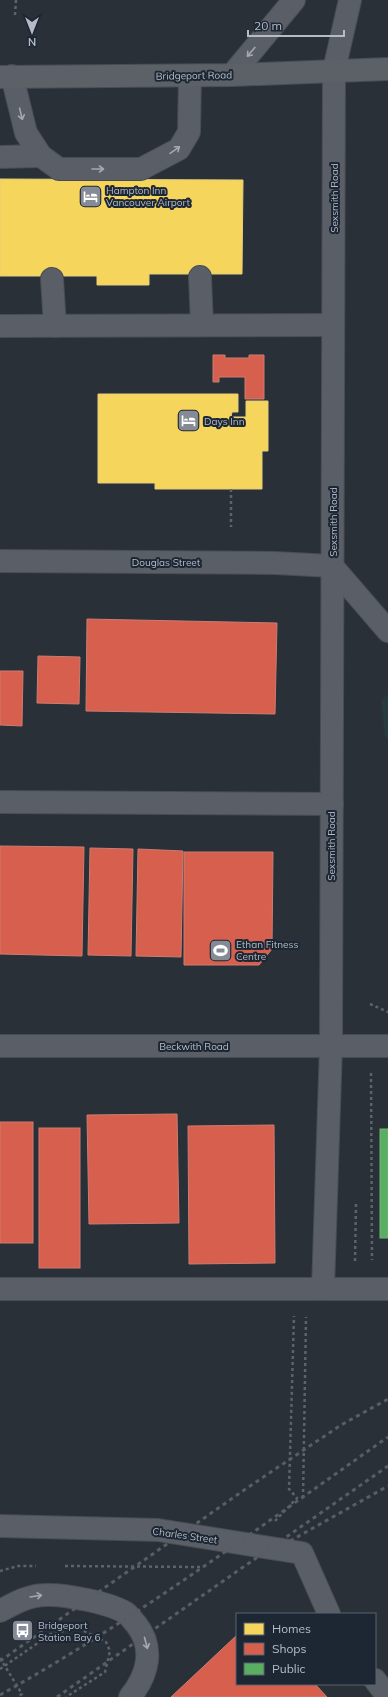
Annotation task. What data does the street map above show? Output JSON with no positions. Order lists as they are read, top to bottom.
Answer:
{
  "streets": {
    "main road": ["Bridgeport Road"],
    "street": [
      "Sexsmith Road",
      "Douglas Street",
      "Beckwith Road",
      "Charles Street"
    ]
  },
  "crossings": [
    ["Bridgeport Road", "Sexsmith Road"],
    ["Sexsmith Road", "Douglas Street"],
    ["Sexsmith Road", "Beckwith Road"]
  ],
  "places": {
    "hotel": ["Hampton Inn Vancouver Airport", "Days Inn"],
    "sports": ["Ethan Fitness Centre"],
    "bus stop": ["Bridgeport Station Bay 6"]
  },
  "legend": ["Homes", "Shops", "Public"],
  "scale_bar": "20 m",
  "north": "bottom"
}
